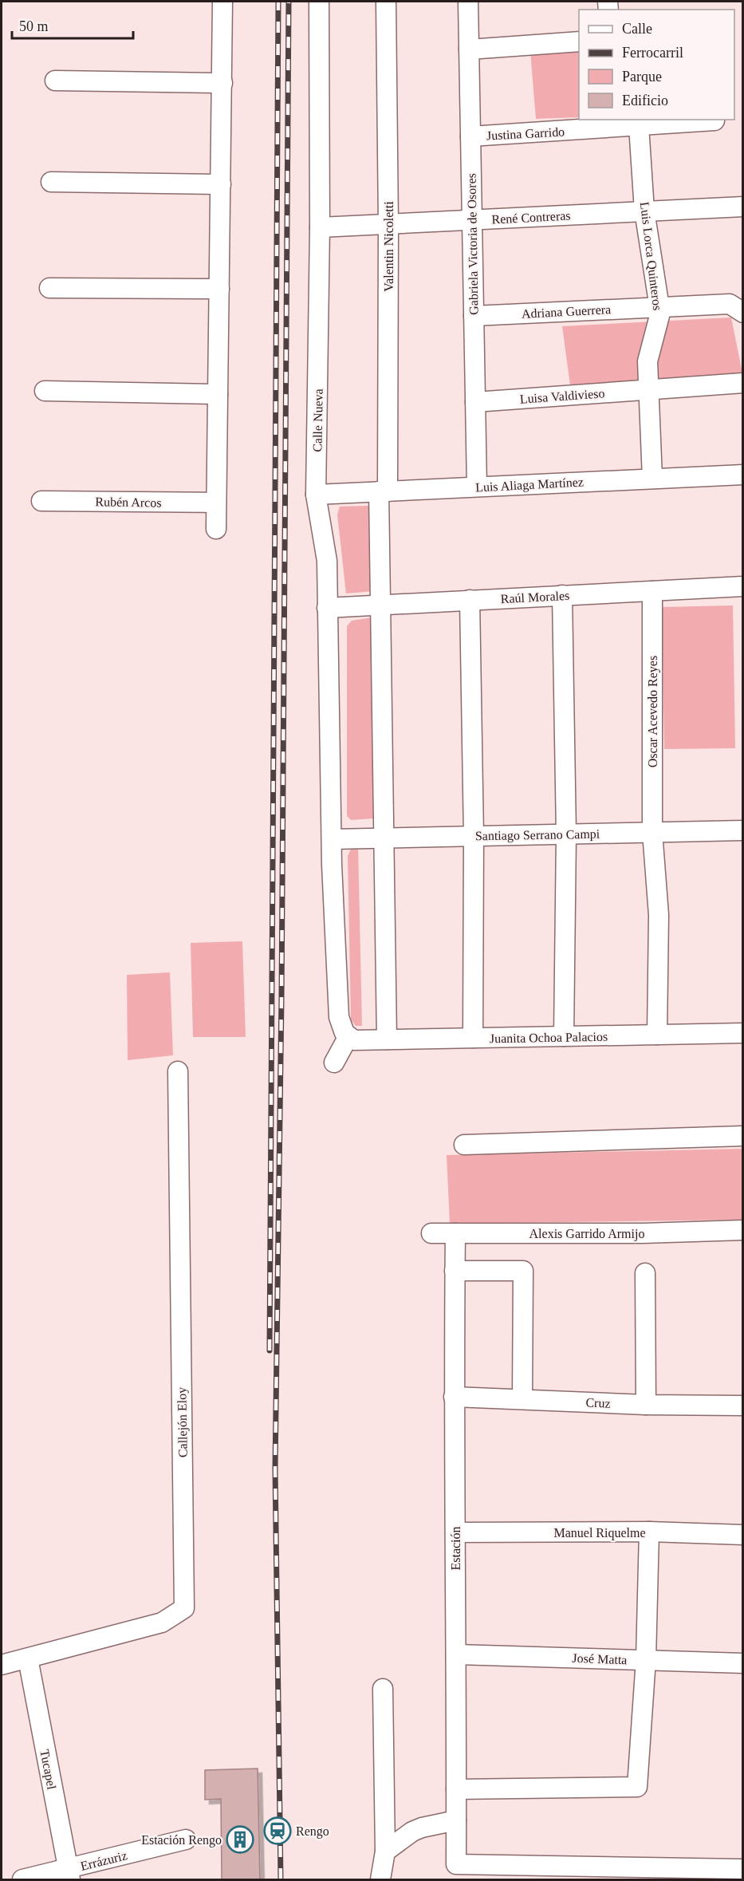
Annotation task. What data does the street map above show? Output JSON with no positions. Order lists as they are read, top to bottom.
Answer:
{
  "streets": {
    "street": [
      "Justina Garrido",
      "René Contreras",
      "Gabriela Victoria de Osores",
      "Valentin Nicoletti",
      "Luis Lorca Quinteros",
      "Adriana Guerrera",
      "Luisa Valdivieso",
      "Calle Nueva",
      "Luis Aliaga Martínez",
      "Rubén Arcos",
      "Raúl Morales",
      "Oscar Acevedo Reyes",
      "Santiago Serrano Campi",
      "Juanita Ochoa Palacios",
      "Alexis Garrido Armijo",
      "Cruz",
      "Callejón Eloy",
      "Manuel Riquelme",
      "Estación",
      "José Matta",
      "Tucapel",
      "Errázuriz"
    ]
  },
  "crossings": [
    ["Justina Garrido", "Gabriela Victoria de Osores"],
    ["Justina Garrido", "Luis Lorca Quinteros"],
    ["René Contreras", "Gabriela Victoria de Osores"],
    ["René Contreras", "Valentin Nicoletti"],
    ["René Contreras", "Luis Lorca Quinteros"],
    ["René Contreras", "Calle Nueva"],
    ["Gabriela Victoria de Osores", "Adriana Guerrera"],
    ["Gabriela Victoria de Osores", "Luisa Valdivieso"],
    ["Gabriela Victoria de Osores", "Luis Aliaga Martínez"],
    ["Valentin Nicoletti", "Luis Aliaga Martínez"],
    ["Valentin Nicoletti", "Raúl Morales"],
    ["Valentin Nicoletti", "Santiago Serrano Campi"],
    ["Valentin Nicoletti", "Juanita Ochoa Palacios"],
    ["Luis Lorca Quinteros", "Adriana Guerrera"],
    ["Luis Lorca Quinteros", "Luisa Valdivieso"],
    ["Luis Lorca Quinteros", "Luis Aliaga Martínez"],
    ["Calle Nueva", "Luis Aliaga Martínez"],
    ["Calle Nueva", "Raúl Morales"],
    ["Calle Nueva", "Santiago Serrano Campi"],
    ["Calle Nueva", "Juanita Ochoa Palacios"],
    ["Raúl Morales", "Oscar Acevedo Reyes"],
    ["Oscar Acevedo Reyes", "Santiago Serrano Campi"],
    ["Oscar Acevedo Reyes", "Juanita Ochoa Palacios"],
    ["Alexis Garrido Armijo", "Estación"],
    ["Cruz", "Estación"],
    ["Callejón Eloy", "Tucapel"],
    ["Manuel Riquelme", "Estación"],
    ["Estación", "José Matta"],
    ["Tucapel", "Errázuriz"]
  ],
  "places": {
    "station": ["Rengo"],
    "building": ["Estación Rengo"]
  },
  "legend": [
    "Calle",
    "Ferrocarril",
    "Parque",
    "Edificio"
  ],
  "scale_bar": "50 m"
}
